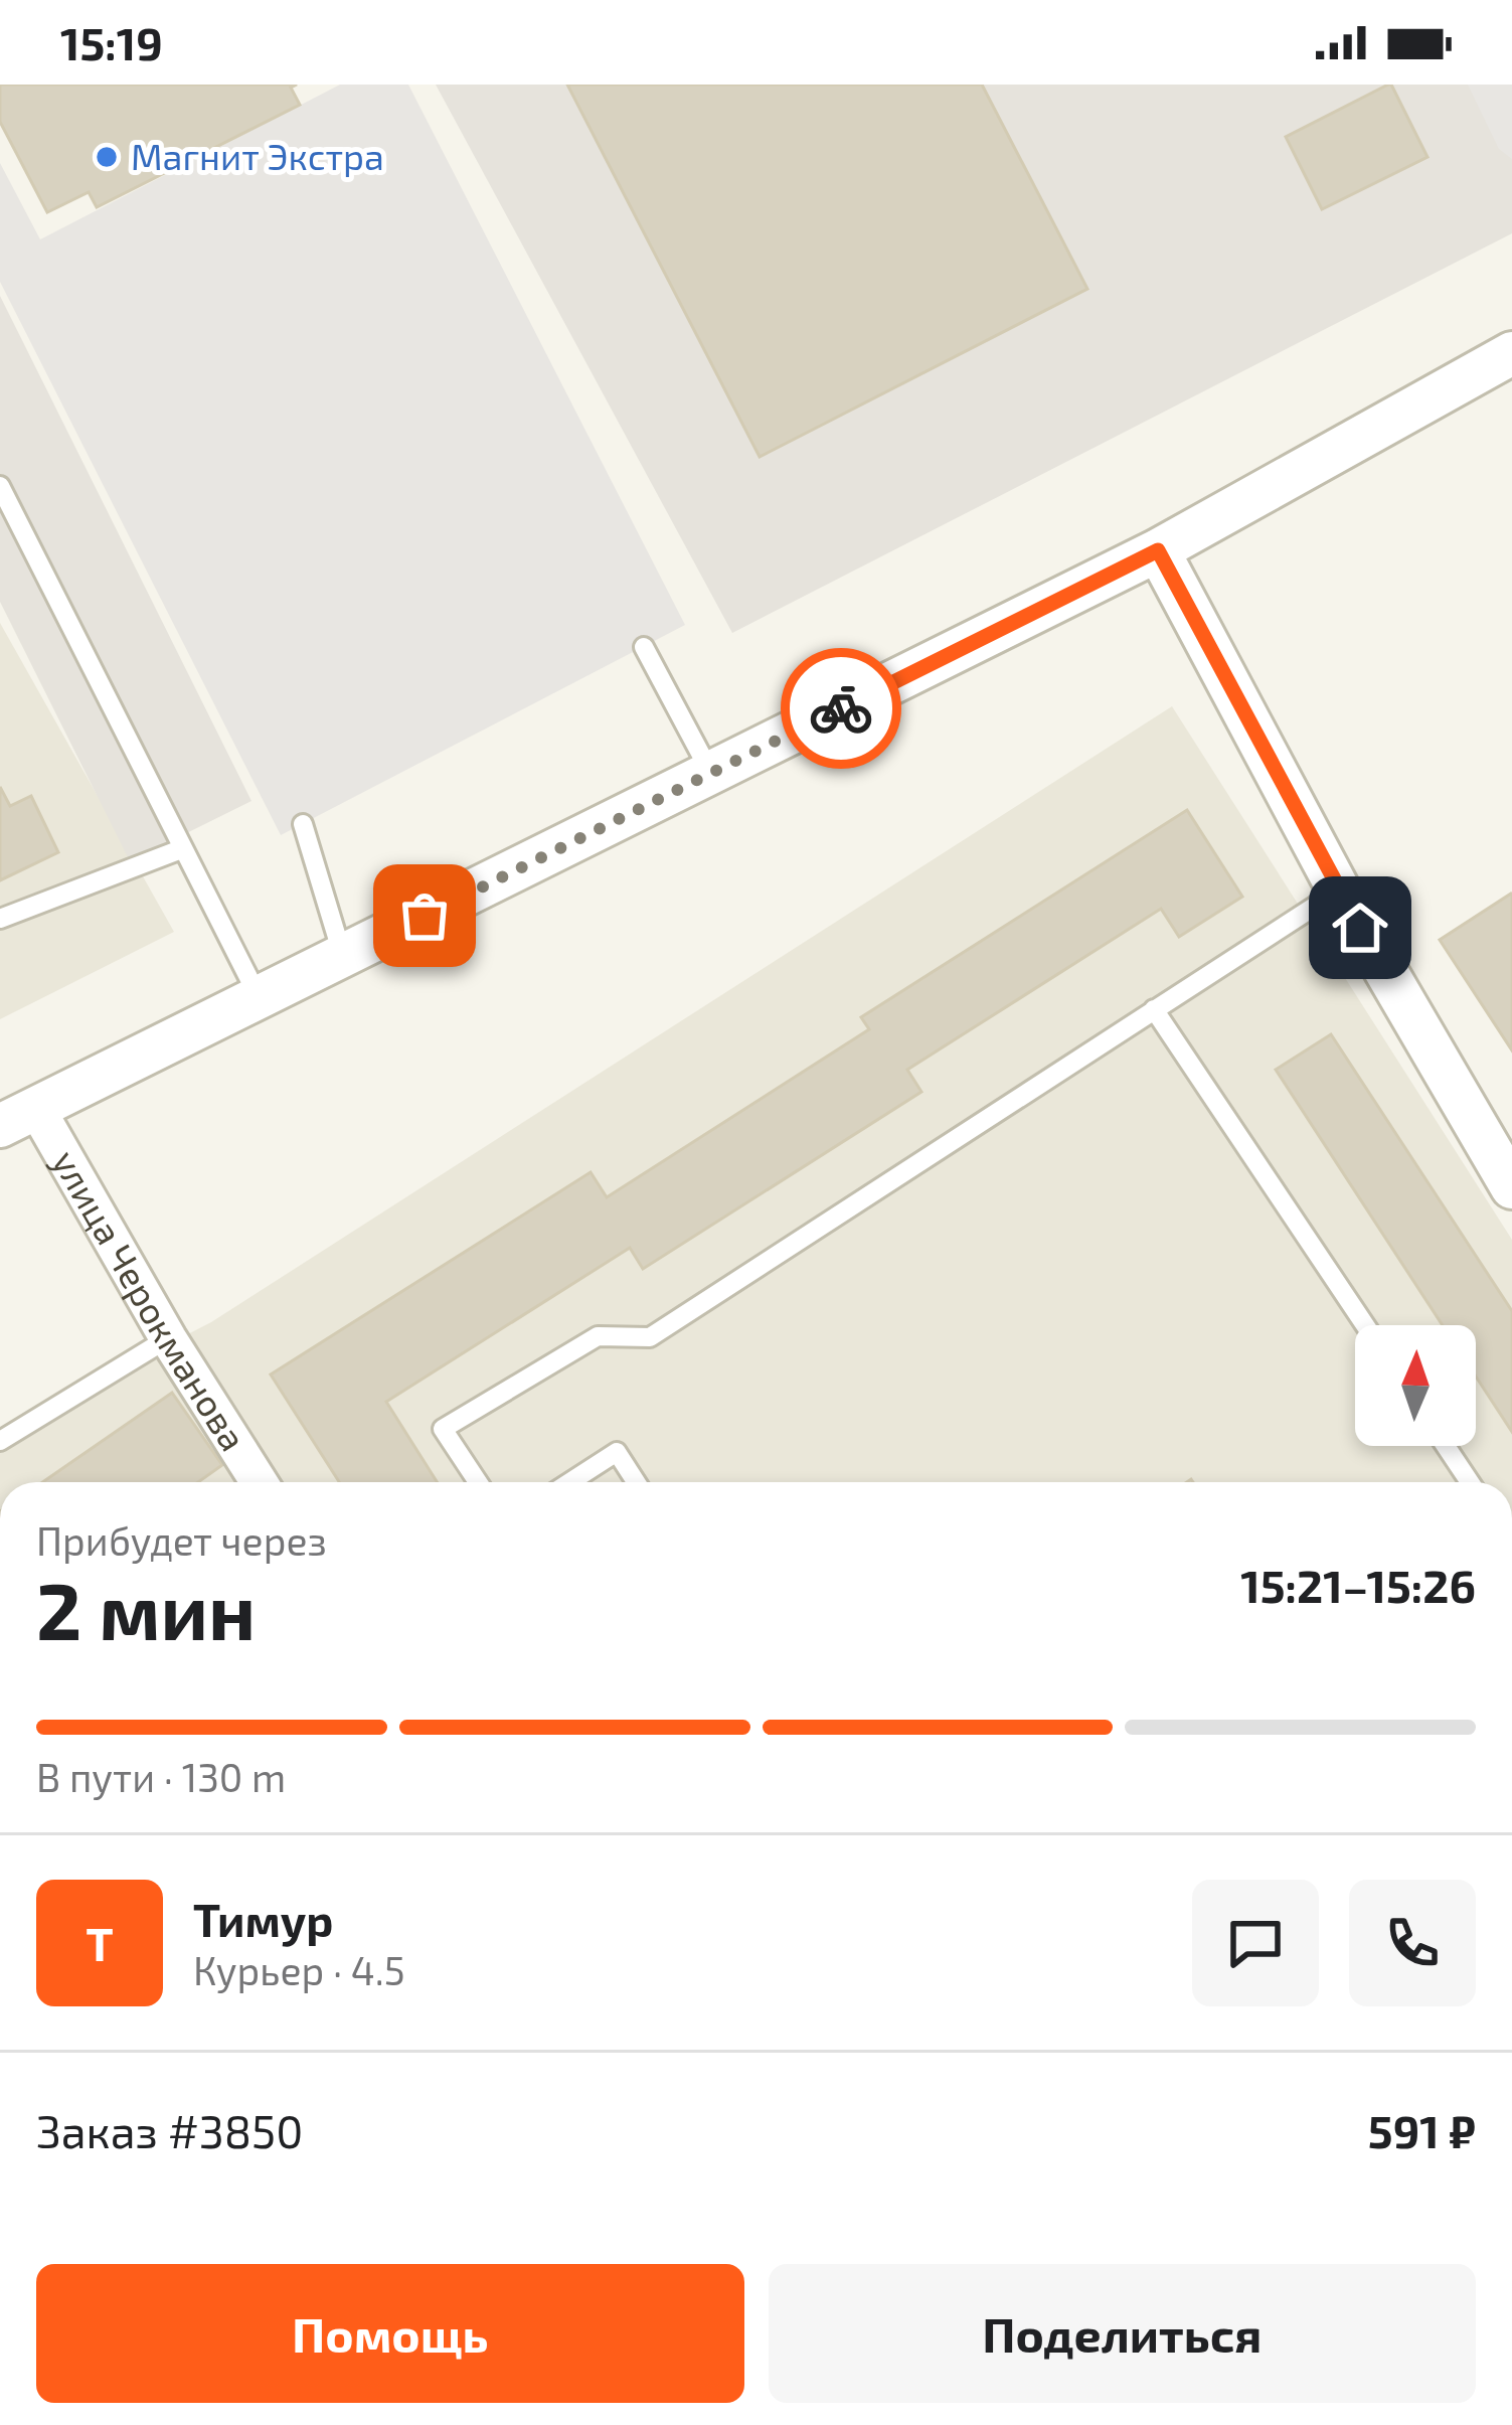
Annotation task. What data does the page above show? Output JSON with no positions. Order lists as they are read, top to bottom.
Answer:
{
  "streets": {
    "street": ["улица Черокманова"]
  },
  "places": ["Магнит Экстра"],
  "north": "top",
  "page": {
    "status": "15:19",
    "heading": ["2 мин", "Прибудет через", "15:21–15:26"],
    "panel": [
      "Тимур",
      "Курьер · 4.5",
      "Заказ #3850",
      "591 ₽"
    ],
    "bar": "В пути · 130 m",
    "round": "Т",
    "buttons": ["Помощь", "Поделиться"]
  }
}
